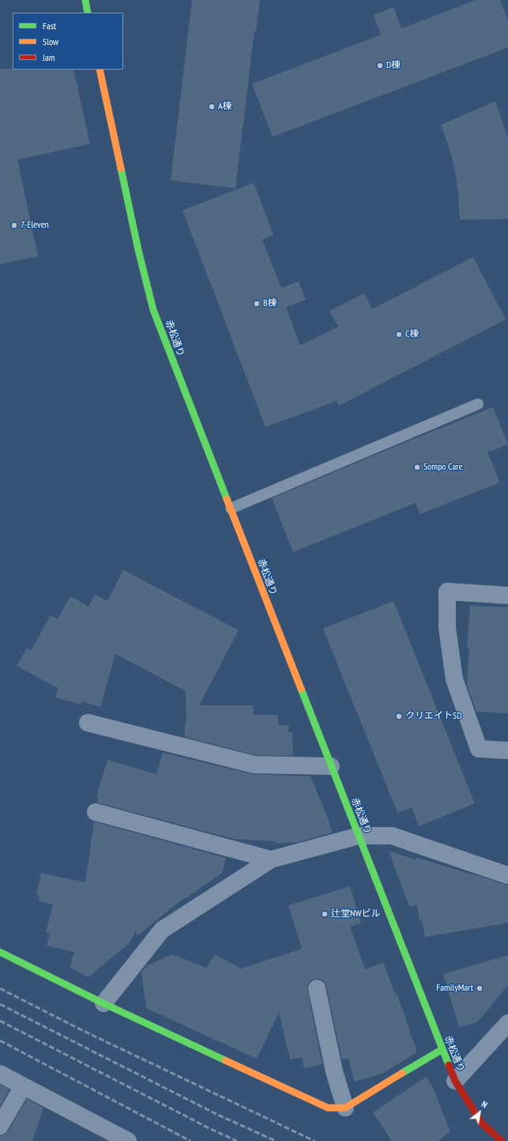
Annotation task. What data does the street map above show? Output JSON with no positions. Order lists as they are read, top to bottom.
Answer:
{
  "streets": {
    "street": ["赤松通り"]
  },
  "places": [
    "D棟",
    "A棟",
    "7-Eleven",
    "B棟",
    "C棟",
    "Sompo Care",
    "クリエイトSD",
    "辻堂NWビル",
    "FamilyMart"
  ],
  "legend": ["Fast", "Slow", "Jam"],
  "north": "top right"
}
